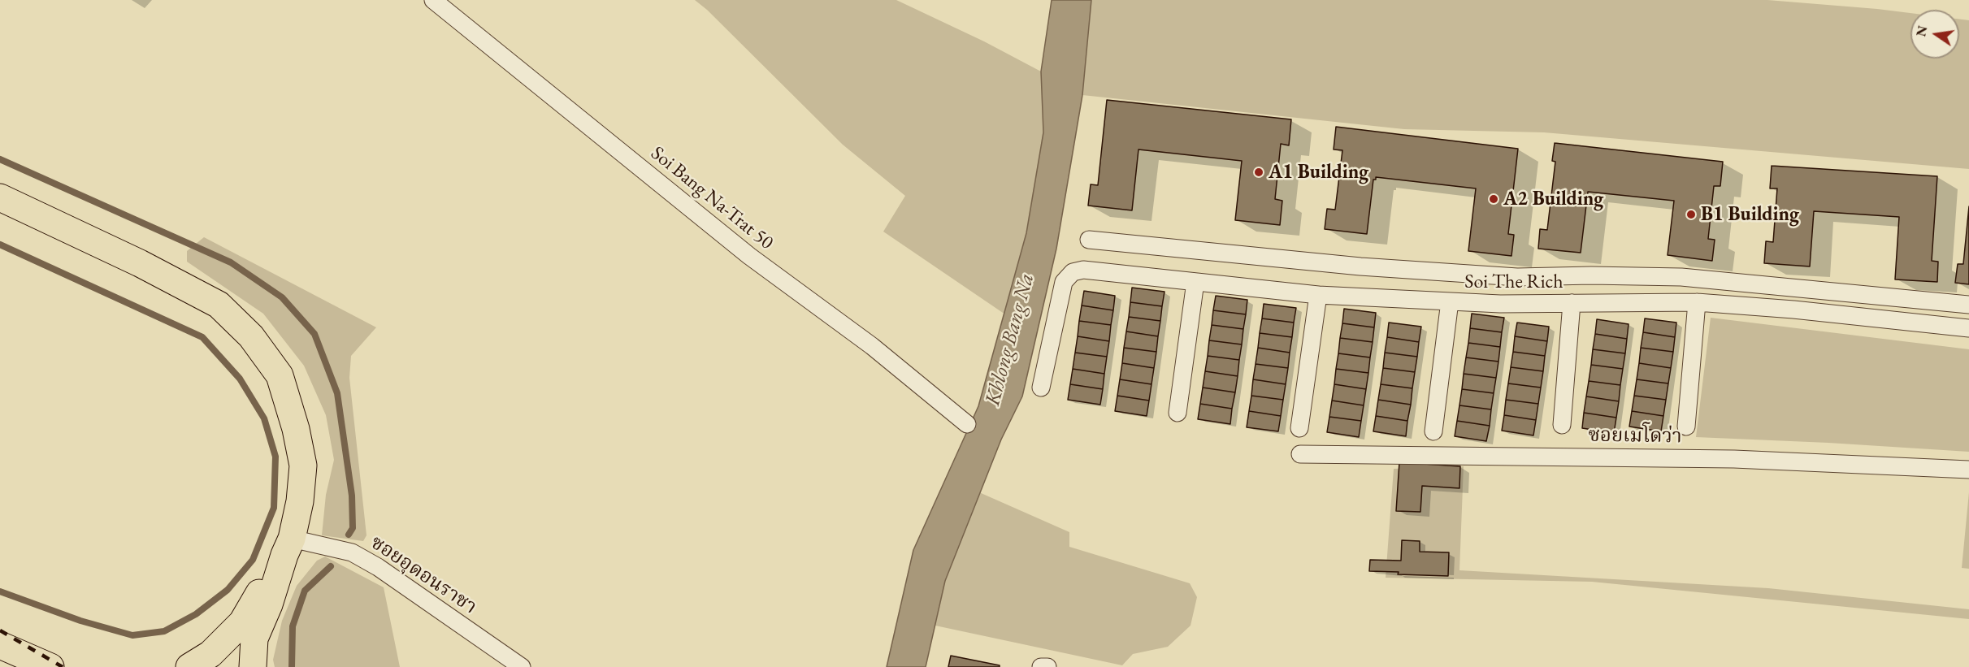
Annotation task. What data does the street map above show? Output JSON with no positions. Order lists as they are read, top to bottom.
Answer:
{
  "streets": {
    "street": [
      "Soi Bang Na-Trat 50",
      "Soi The Rich",
      "ซอยเมโดว่า",
      "ซอยอุดอนราชา"
    ]
  },
  "water": ["Khlong Bang Na"],
  "places": ["A1 Building", "A2 Building", "B1 Building"],
  "north": "left"
}
